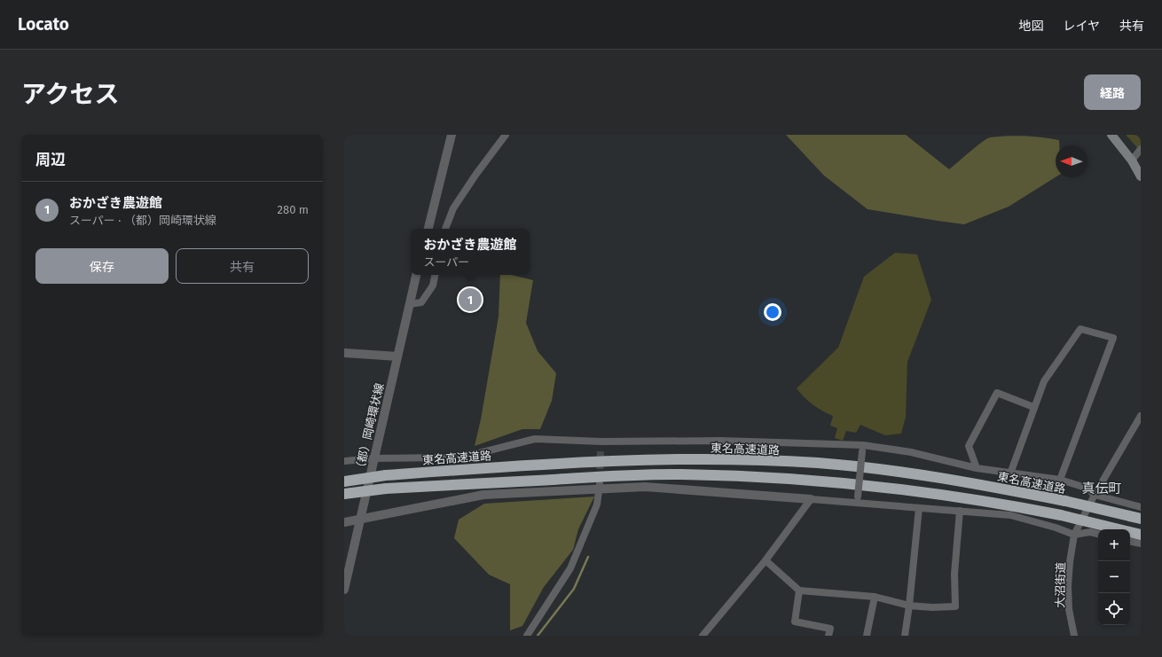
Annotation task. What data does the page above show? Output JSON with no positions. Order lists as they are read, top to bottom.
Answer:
{
  "streets": {
    "highway": ["東名高速道路"],
    "street": ["（都）岡崎環状線", "大沼街道"]
  },
  "districts": ["真伝町"],
  "north": "left",
  "page": {
    "header": "Locato",
    "nav": ["地図", "レイヤ", "共有"],
    "title": "アクセス",
    "buttons": [
      "経路",
      ["保存", "共有"]
    ],
    "heading": "周辺",
    "list": [
      {
        "mark": "1",
        "name": "おかざき農遊館",
        "note": "スーパー · （都）岡崎環状線",
        "value": "280 m"
      }
    ],
    "popup": ["おかざき農遊館", "スーパー"],
    "pins": "1",
    "map_buttons": ["+", "−"]
  }
}
